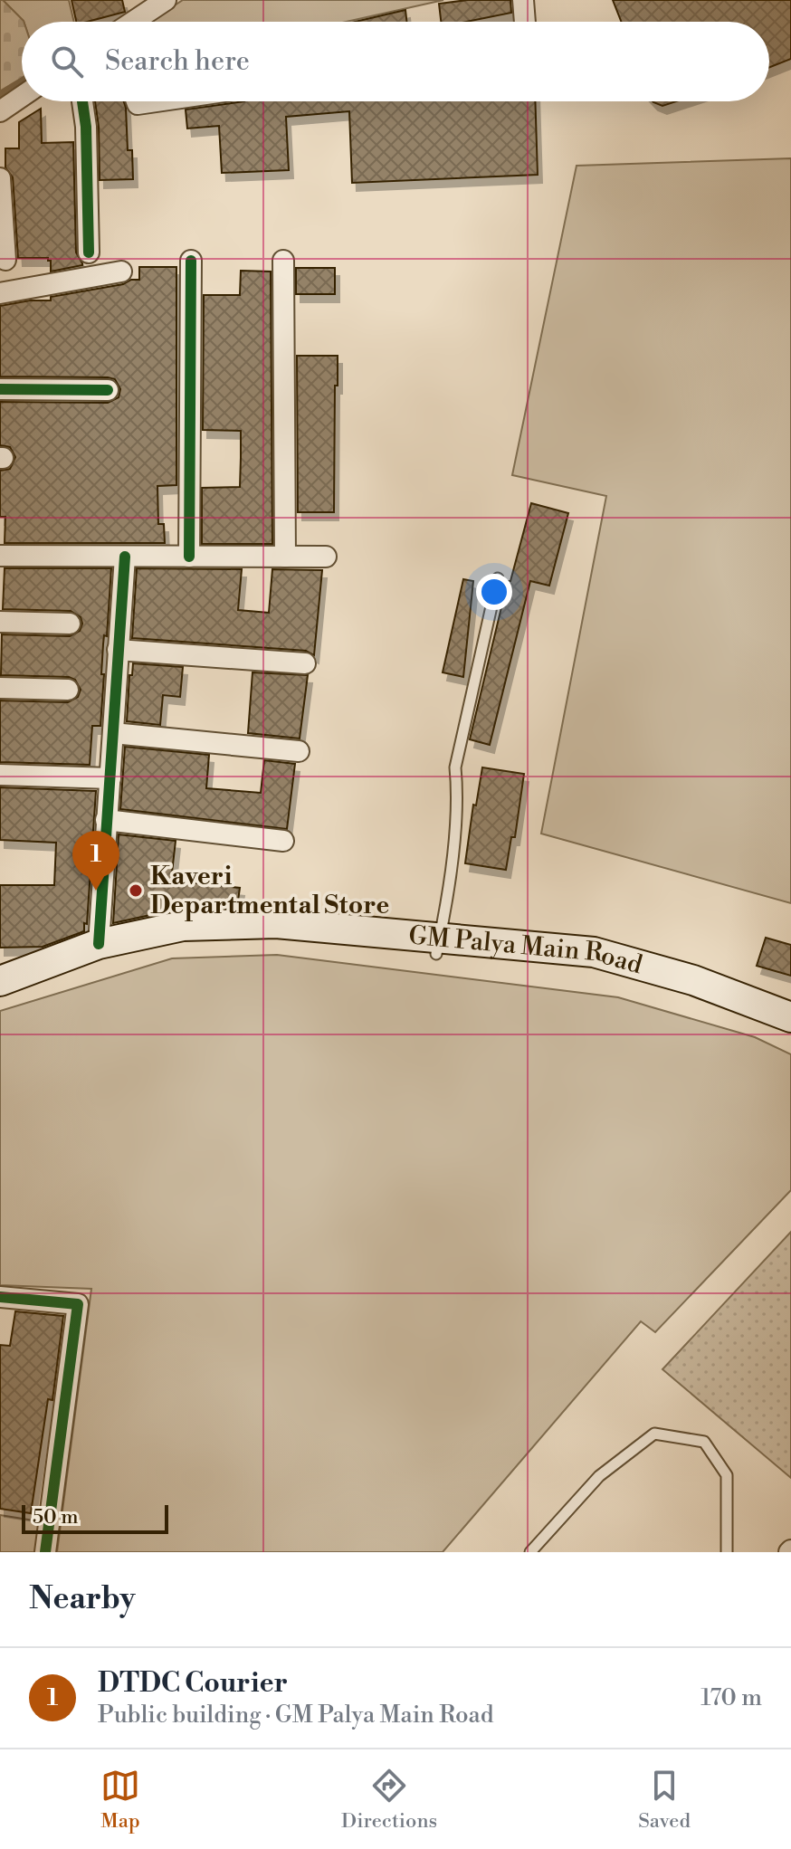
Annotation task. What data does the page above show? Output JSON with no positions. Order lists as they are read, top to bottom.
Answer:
{
  "streets": {
    "main road": ["GM Palya Main Road"]
  },
  "places": ["Kaveri Departmental Store"],
  "scale_bar": "50 m",
  "page": {
    "search": "Search here",
    "pins": "1",
    "scale": "50 m",
    "heading": "Nearby",
    "list": [
      {
        "mark": "1",
        "name": "DTDC Courier",
        "note": "Public building · GM Palya Main Road",
        "value": "170 m"
      }
    ],
    "nav": ["Map", "Directions", "Saved"]
  }
}
